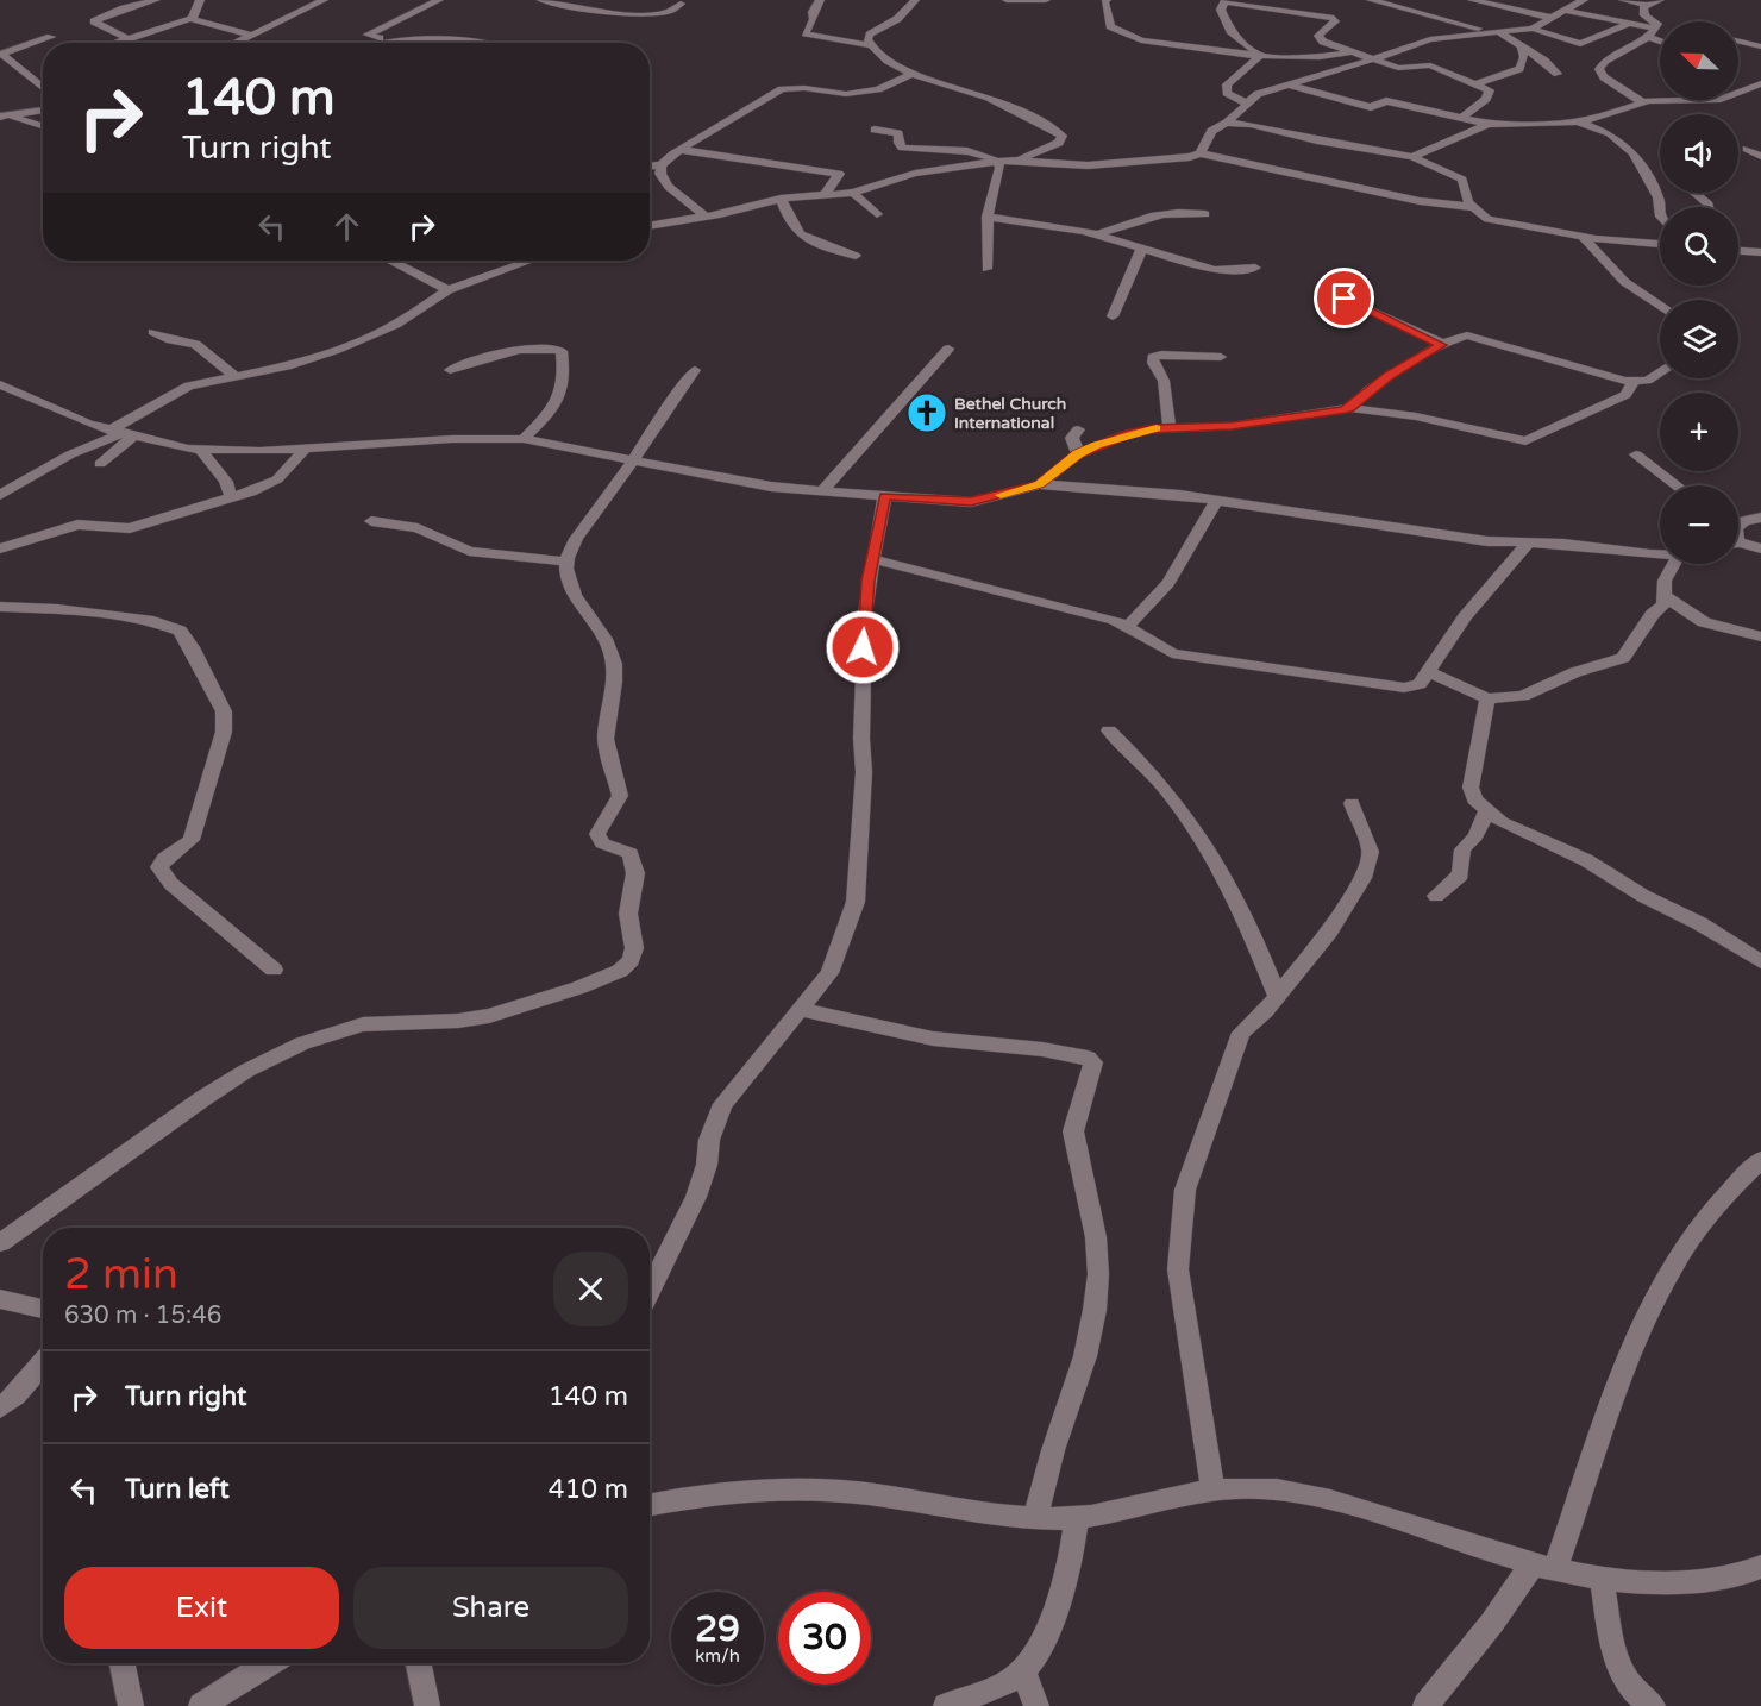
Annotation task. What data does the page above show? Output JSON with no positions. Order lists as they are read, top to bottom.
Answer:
{
  "places": {
    "church": ["Bethel Church International"]
  },
  "north": "top left",
  "page": {
    "map_buttons": ["+", "−"],
    "turn": ["140 m", "Turn right"],
    "heading": ["2 min", "630 m · 15:46"],
    "list": [
      {
        "name": "Turn right",
        "value": "140 m"
      },
      {
        "name": "Turn left",
        "value": "410 m"
      }
    ],
    "buttons": ["Exit", "Share"],
    "speed": "29 km/h",
    "limit": "30"
  }
}
